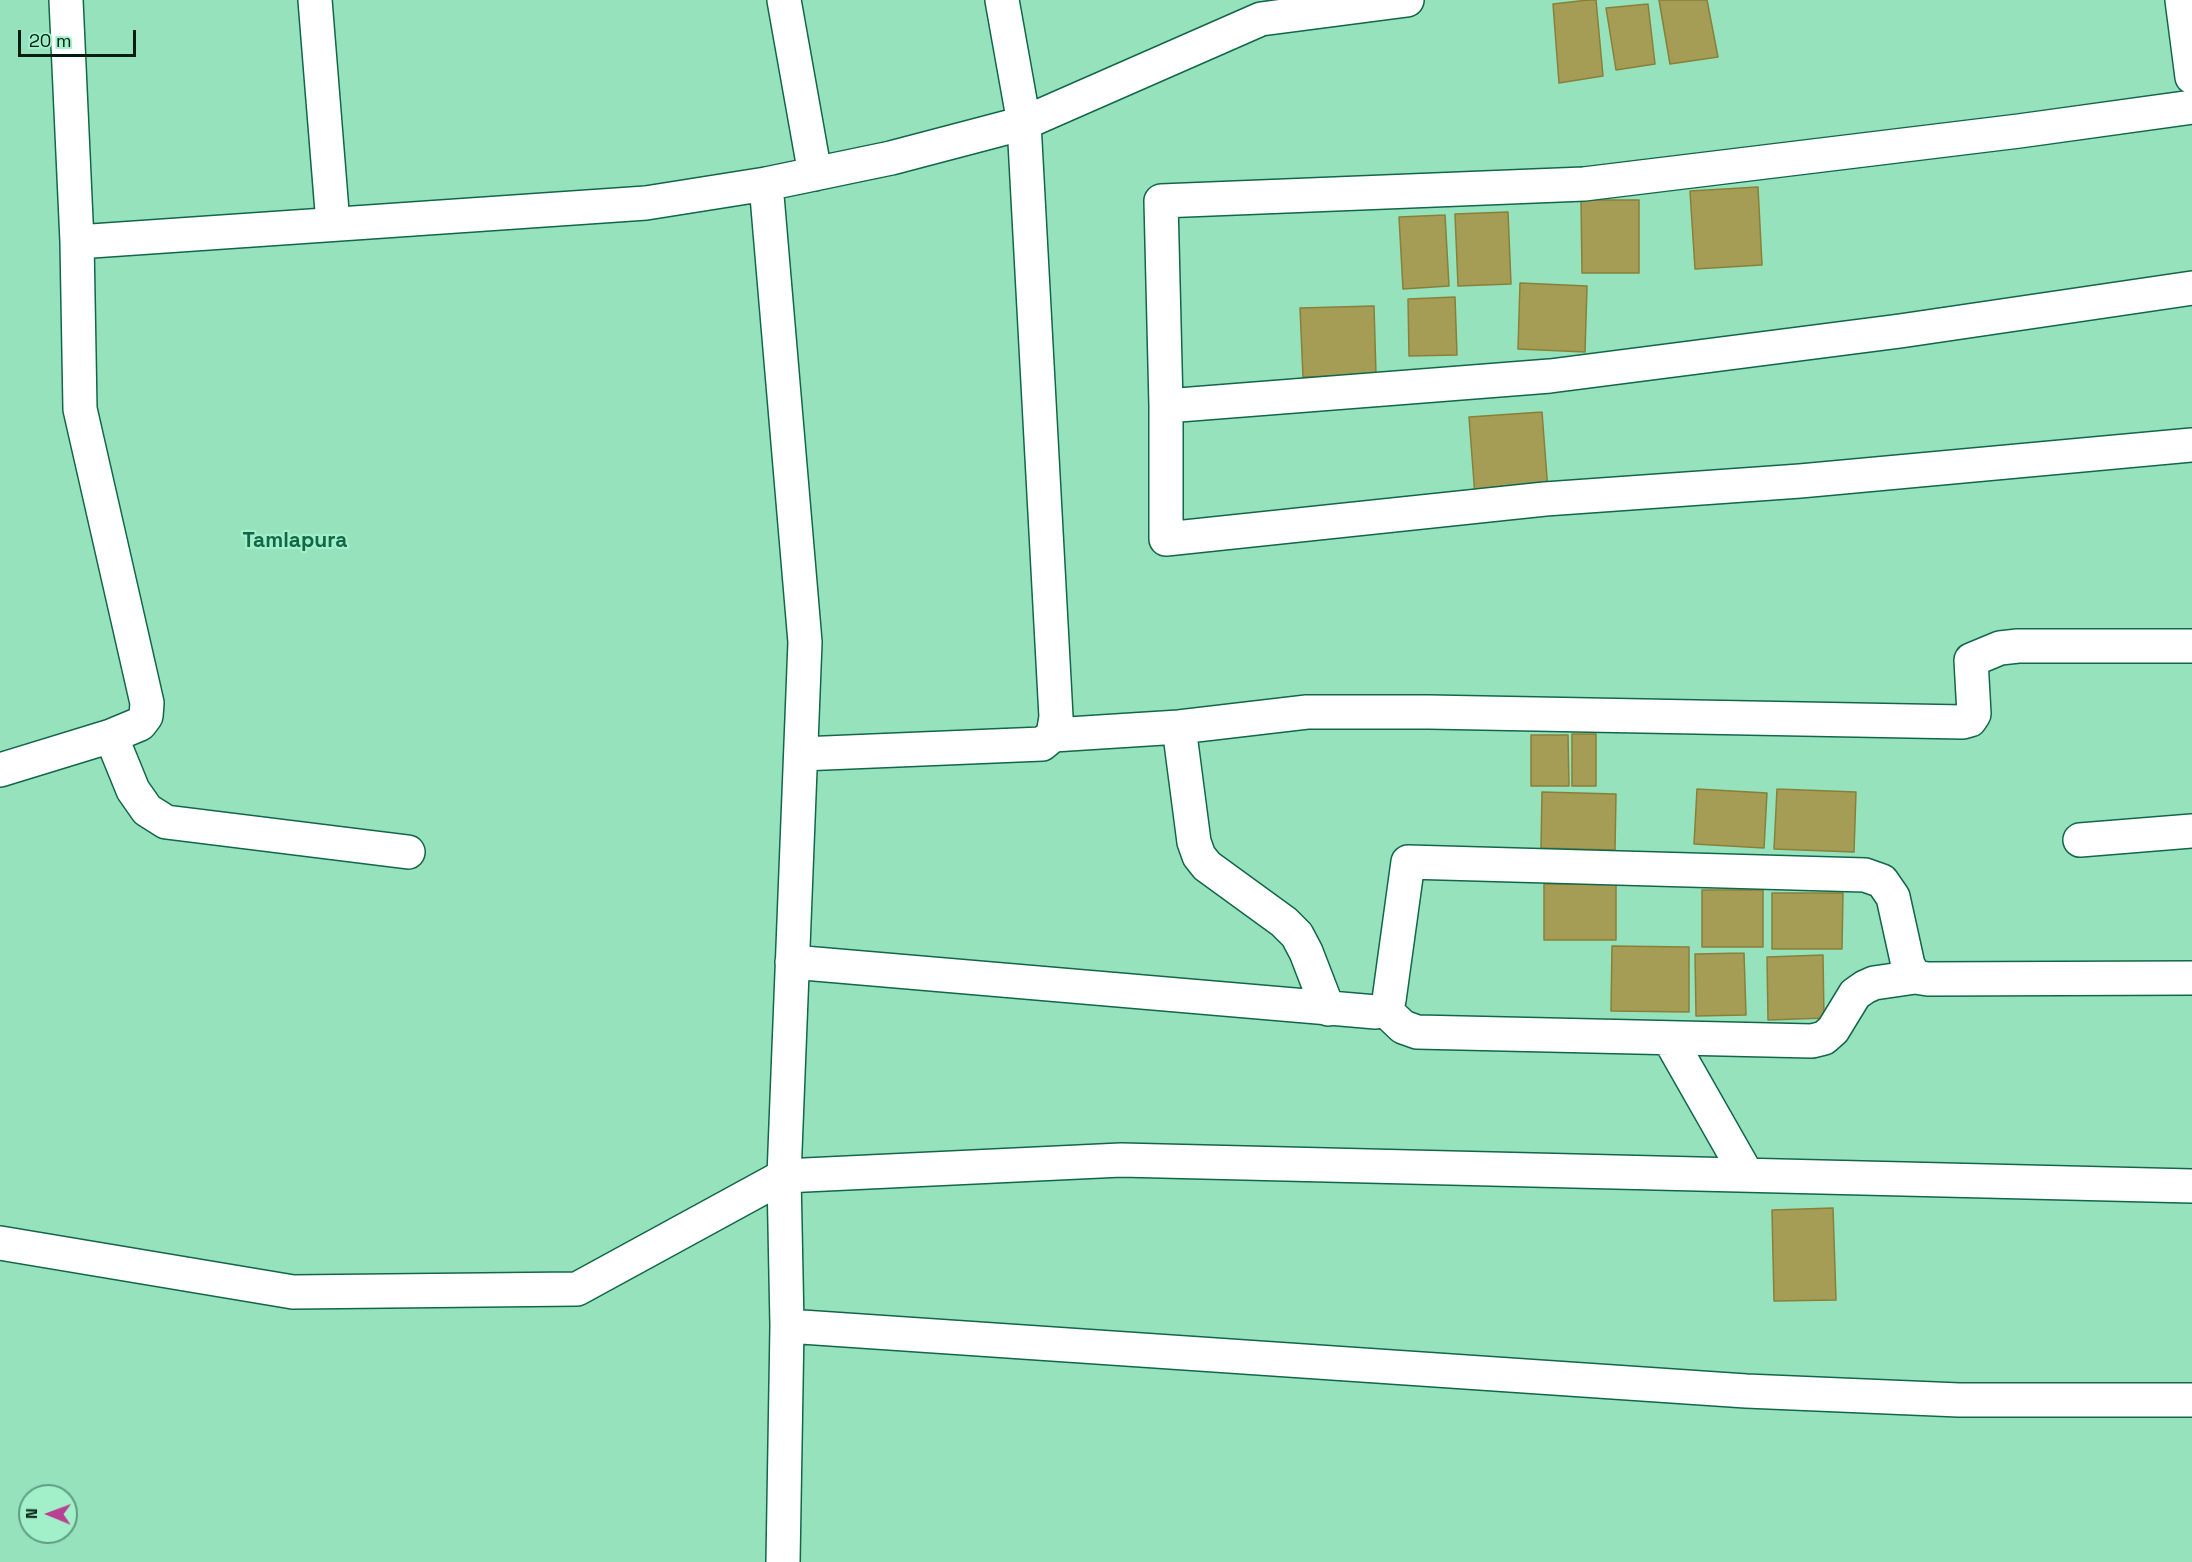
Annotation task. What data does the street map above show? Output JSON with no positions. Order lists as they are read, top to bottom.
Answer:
{
  "districts": ["Tamlapura"],
  "scale_bar": "20 m",
  "north": "left"
}
